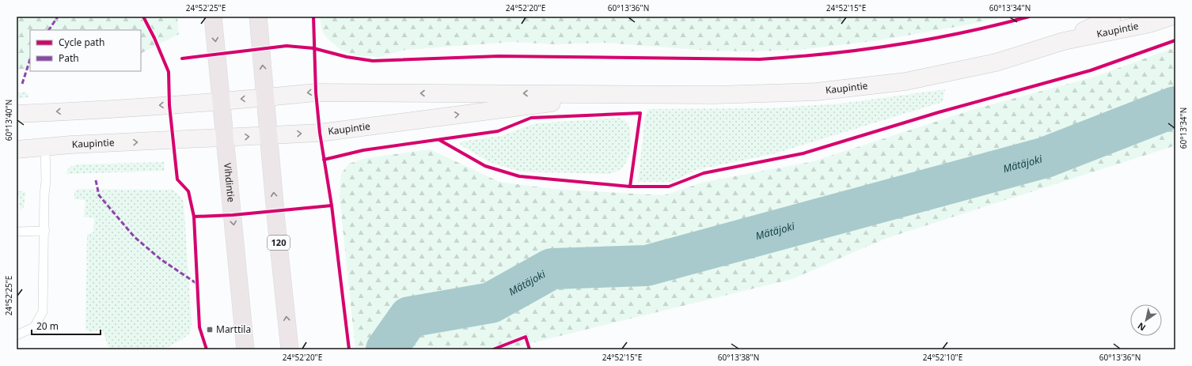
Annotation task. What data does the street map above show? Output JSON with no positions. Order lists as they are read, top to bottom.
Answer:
{
  "streets": {
    "main road": ["Kaupintie", "Vihdintie", "120"]
  },
  "crossings": [
    ["Kaupintie", "Vihdintie"],
    ["Kaupintie", "120"]
  ],
  "water": ["Mätäjoki"],
  "places": {
    "transit": ["Marttila"]
  },
  "legend": ["Cycle path", "Path"],
  "scale_bar": "20 m",
  "north": "bottom left",
  "coordinates": [
    "24°52'25\"E",
    "24°52'20\"E",
    "60°13'36\"N",
    "24°52'15\"E",
    "60°13'34\"N",
    "60°13'40\"N",
    "60°13'38\"N",
    "24°52'10\"E"
  ]
}
